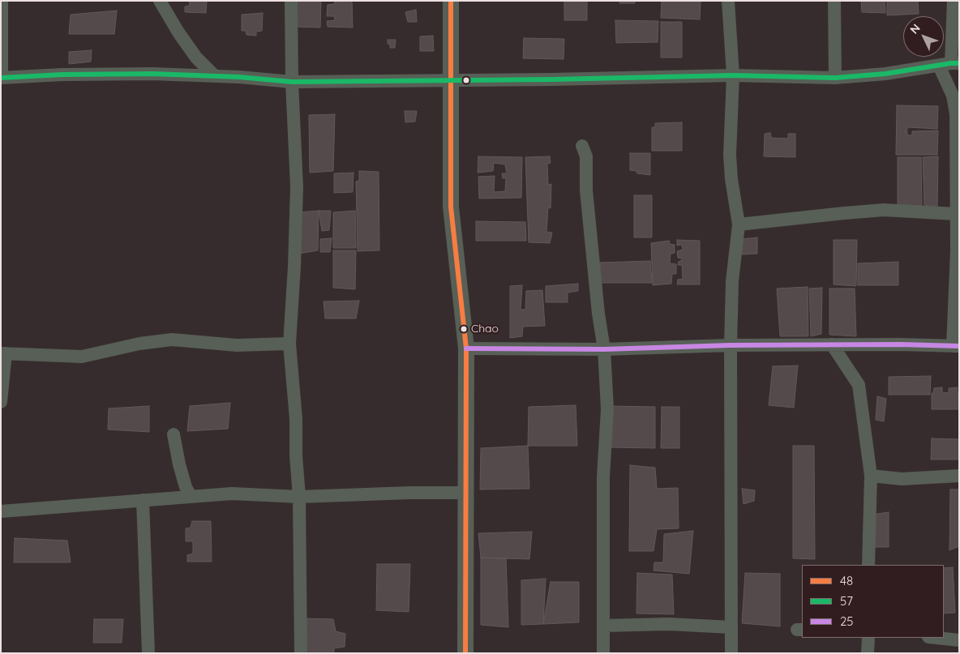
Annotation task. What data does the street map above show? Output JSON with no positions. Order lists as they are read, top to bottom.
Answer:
{
  "places": ["Chao"],
  "lines": ["transit line 48", "transit line 57", "transit line 25"],
  "legend": ["48", "57", "25"],
  "north": "top left"
}
